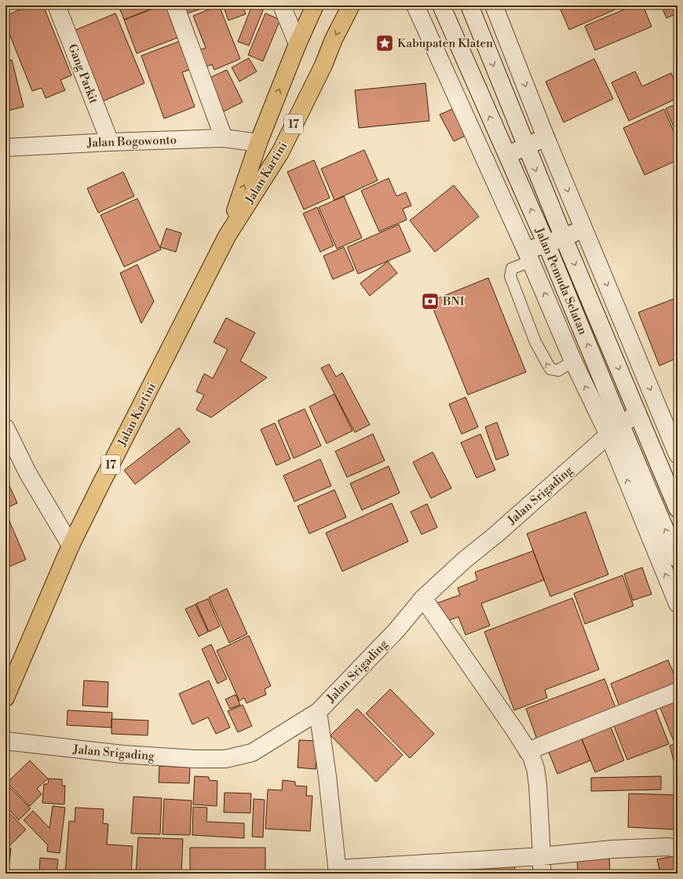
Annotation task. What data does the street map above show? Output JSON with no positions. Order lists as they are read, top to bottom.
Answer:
{
  "streets": {
    "highway": ["17", "Jalan Kartini"],
    "street": [
      "Gang Parkit",
      "Jalan Bogowonto",
      "Jalan Pemuda Selatan",
      "Jalan Srigading"
    ]
  },
  "crossings": [
    ["Gang Parkit", "Jalan Bogowonto"],
    ["Jalan Bogowonto", "Jalan Kartini"],
    ["Jalan Pemuda Selatan", "Jalan Srigading"]
  ],
  "places": {
    "place": ["Kabupaten Klaten"],
    "bank": ["BNI"]
  }
}
